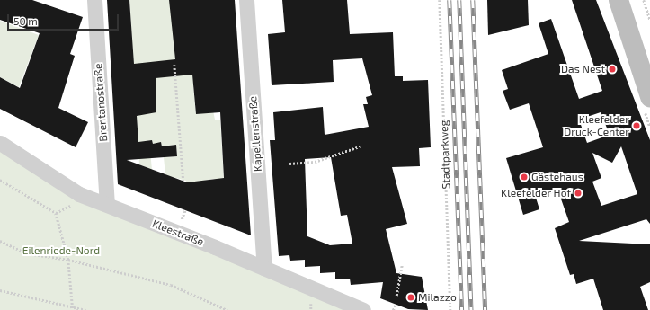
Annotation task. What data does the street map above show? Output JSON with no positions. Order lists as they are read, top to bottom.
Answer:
{
  "streets": {
    "street": ["Brentanostraße", "Kapellenstraße", "Kleestraße"],
    "path": ["Stadtparkweg"]
  },
  "crossings": [
    ["Brentanostraße", "Kleestraße"],
    ["Kapellenstraße", "Kleestraße"]
  ],
  "parks": ["Eilenriede-Nord"],
  "places": [
    "Das Nest",
    "Kleefelder Druck-Center",
    "Gästehaus",
    "Kleefelder Hof",
    "Milazzo"
  ],
  "scale_bar": "50 m"
}
